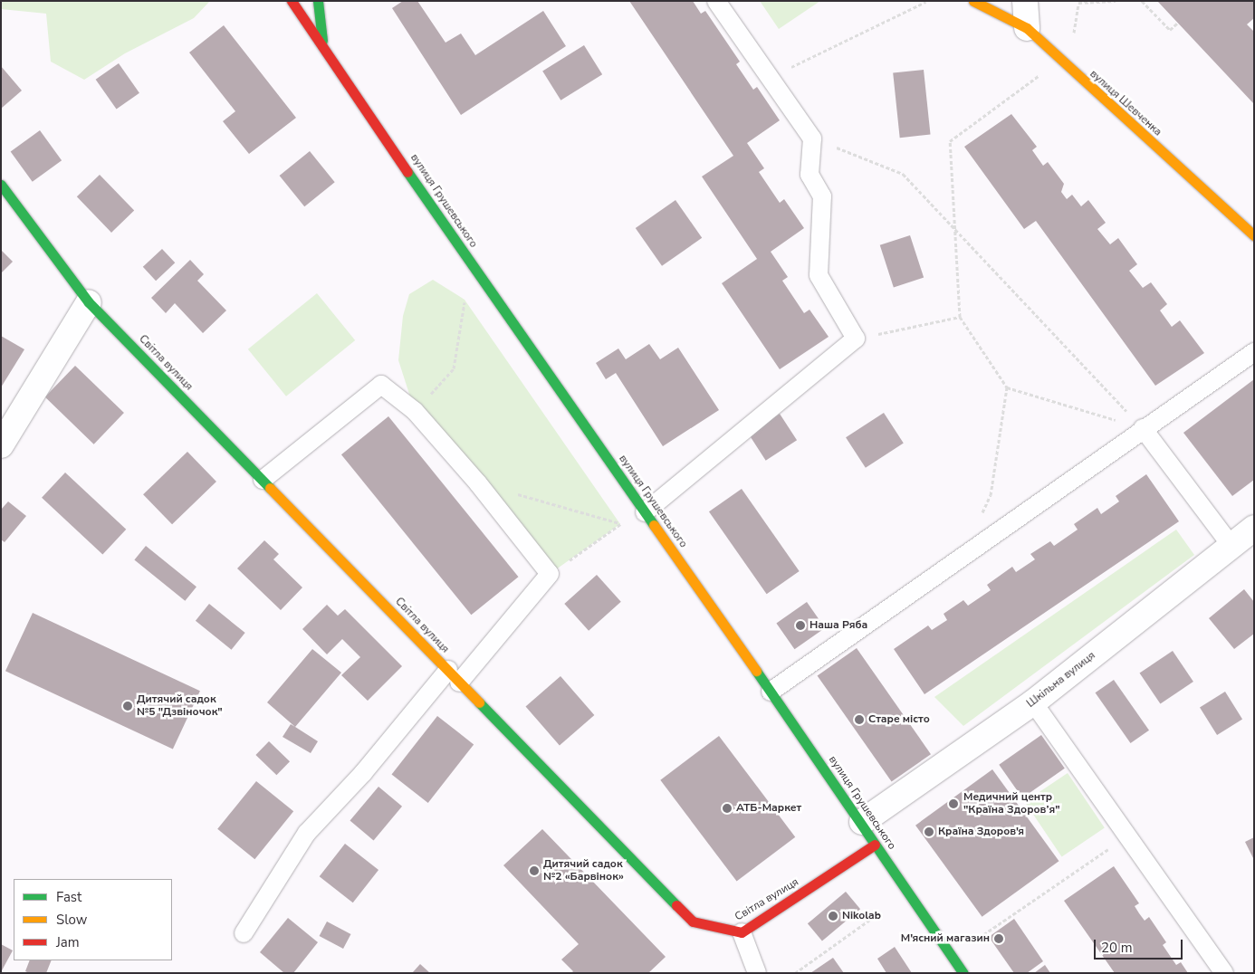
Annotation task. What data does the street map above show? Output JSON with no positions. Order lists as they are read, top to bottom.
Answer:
{
  "streets": {
    "street": [
      "вулиця Шевченка",
      "вулиця Грушевського",
      "Світла вулиця",
      "Шкільна вулиця"
    ]
  },
  "crossings": [
    ["вулиця Грушевського", "Світла вулиця"],
    ["вулиця Грушевського", "Шкільна вулиця"]
  ],
  "places": [
    "Наша Ряба",
    "Дитячий садок №5 \"Дзвіночок\"",
    "Старе місто",
    "Медичний центр \"Країна Здоров’я\"",
    "АТБ-Маркет",
    "Країна Здоров'я",
    "Дитячий садок №2 «Барвінок»",
    "Nikolab",
    "М'ясний магазин"
  ],
  "legend": ["Fast", "Slow", "Jam"],
  "scale_bar": "20 m"
}
